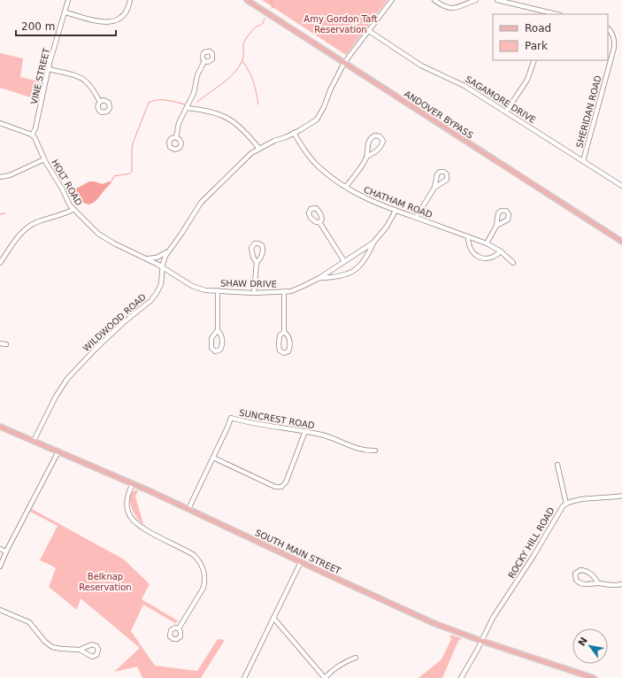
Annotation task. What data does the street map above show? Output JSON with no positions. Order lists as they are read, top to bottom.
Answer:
{
  "streets": {
    "main road": ["ANDOVER BYPASS", "SOUTH MAIN STREET"],
    "street": [
      "VINE STREET",
      "SAGAMORE DRIVE",
      "SHERIDAN ROAD",
      "HOLT ROAD",
      "CHATHAM ROAD",
      "SHAW DRIVE",
      "WILDWOOD ROAD",
      "SUNCREST ROAD",
      "ROCKY HILL ROAD"
    ]
  },
  "crossings": [
    ["VINE STREET", "HOLT ROAD"],
    ["SAGAMORE DRIVE", "SHERIDAN ROAD"],
    ["SAGAMORE DRIVE", "WILDWOOD ROAD"],
    ["ANDOVER BYPASS", "WILDWOOD ROAD"],
    ["HOLT ROAD", "SHAW DRIVE"],
    ["HOLT ROAD", "WILDWOOD ROAD"],
    ["CHATHAM ROAD", "SHAW DRIVE"],
    ["CHATHAM ROAD", "WILDWOOD ROAD"],
    ["SHAW DRIVE", "WILDWOOD ROAD"],
    ["WILDWOOD ROAD", "SOUTH MAIN STREET"],
    ["SUNCREST ROAD", "SOUTH MAIN STREET"],
    ["ROCKY HILL ROAD", "SOUTH MAIN STREET"]
  ],
  "parks": ["Amy Gordon Taft Reservation", "Belknap Reservation"],
  "legend": ["Road", "Park"],
  "scale_bar": "200 m",
  "north": "top left"
}
